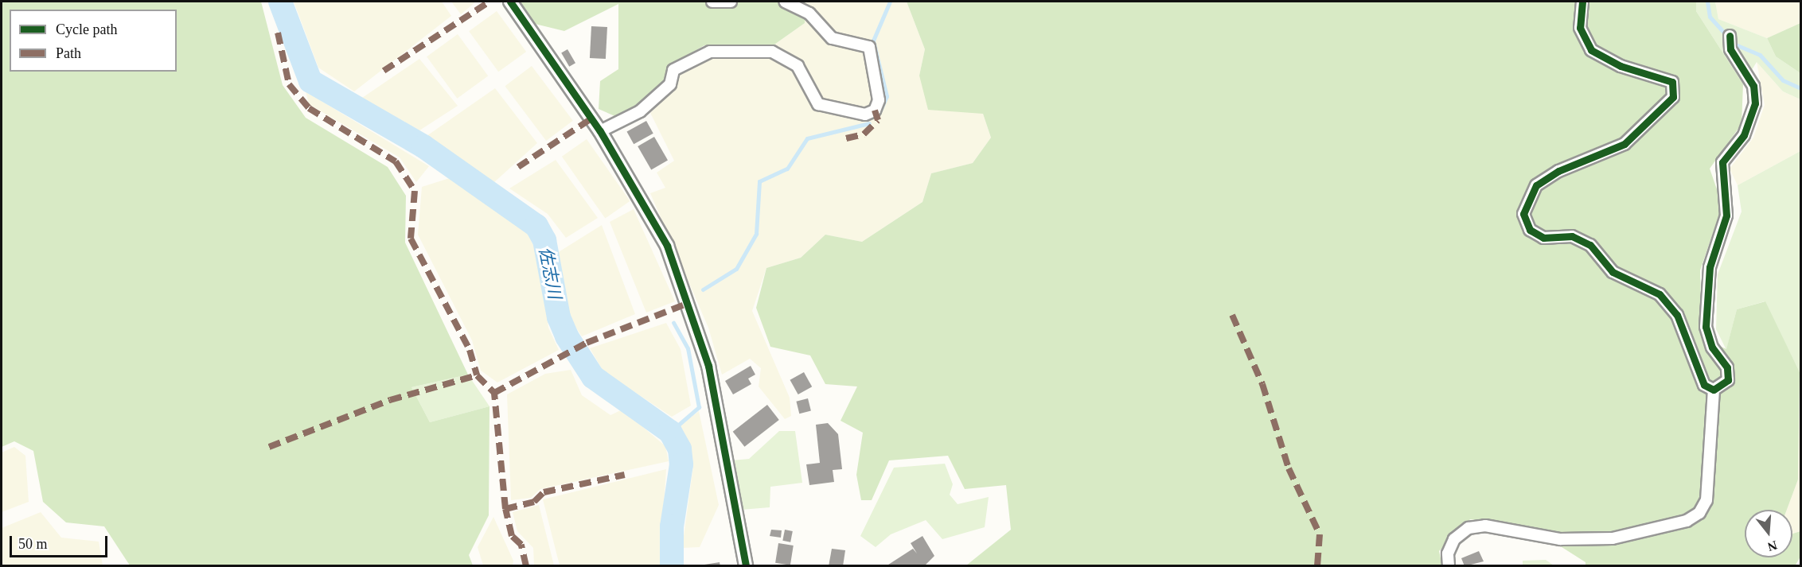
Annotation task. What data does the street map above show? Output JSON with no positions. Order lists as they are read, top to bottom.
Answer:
{
  "water": ["佐志川"],
  "legend": ["Cycle path", "Path"],
  "scale_bar": "50 m",
  "north": "bottom"
}
